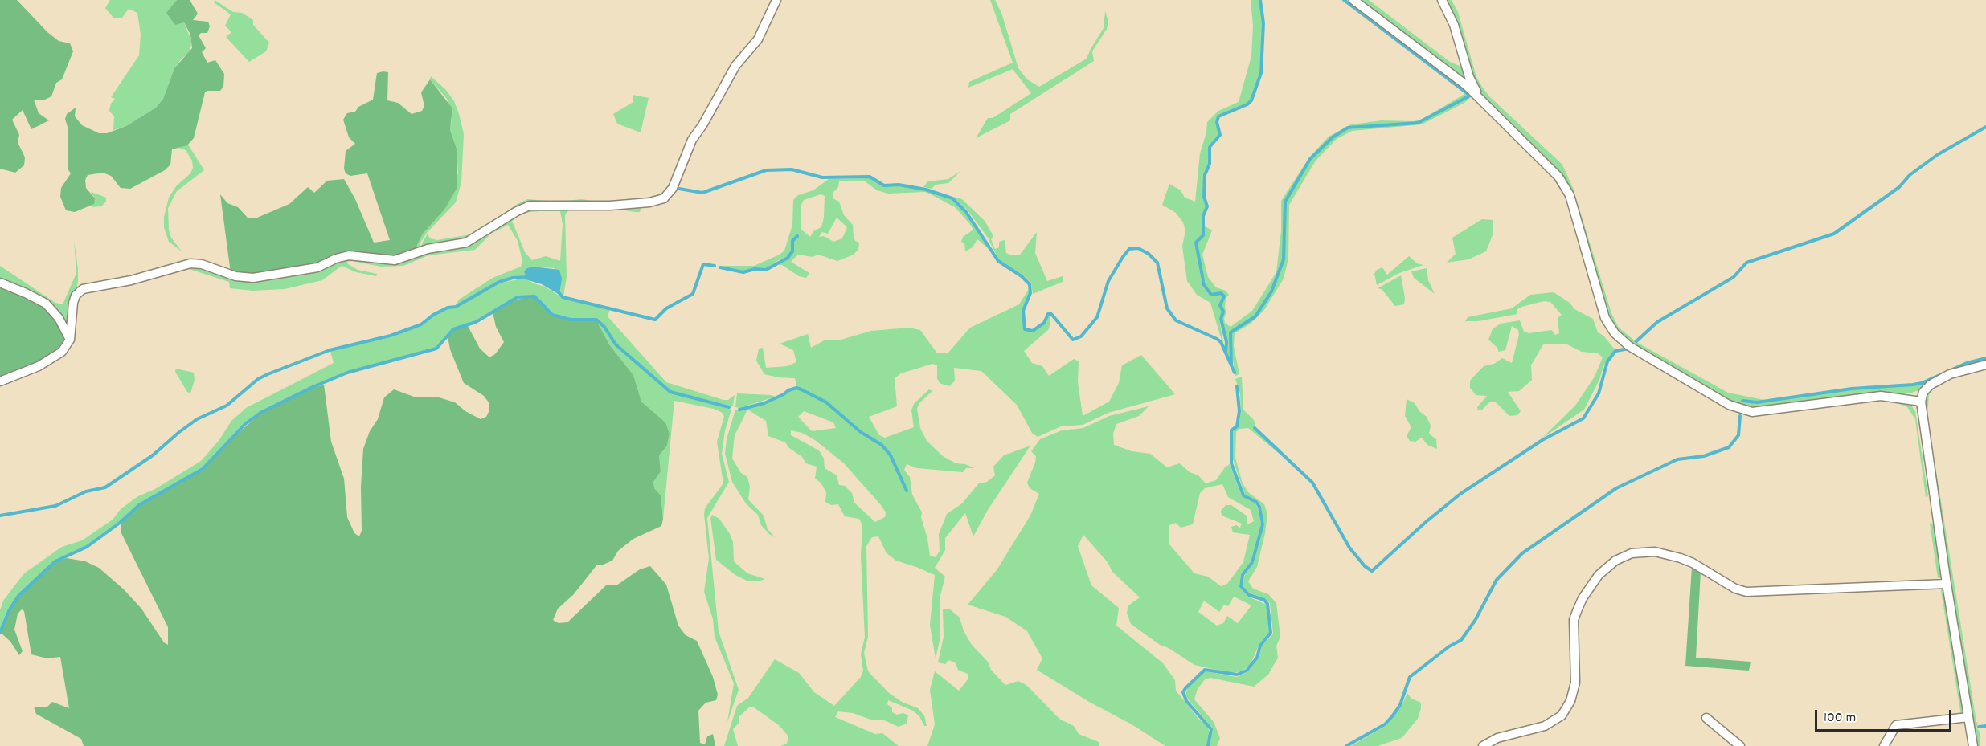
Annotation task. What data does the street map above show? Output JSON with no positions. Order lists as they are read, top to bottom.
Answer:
{
  "scale_bar": "100 m"
}
